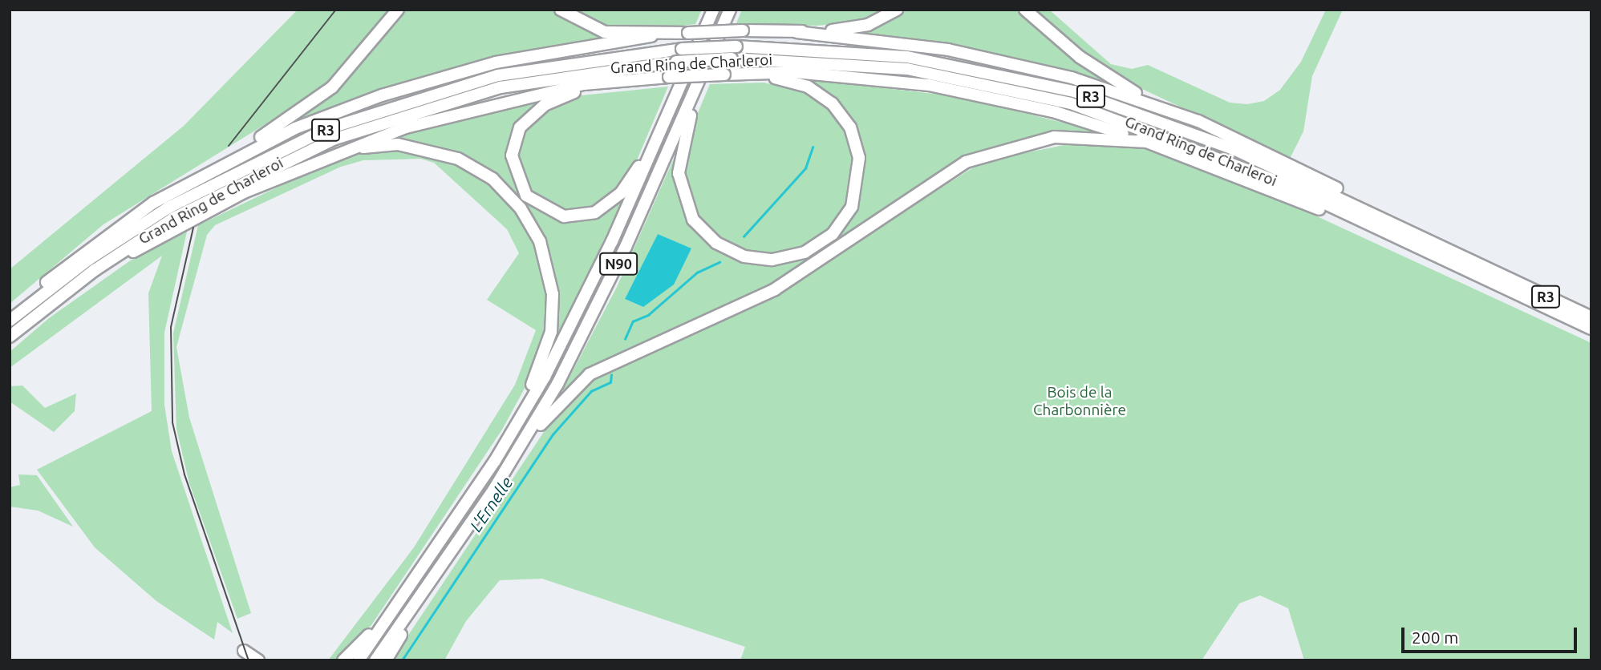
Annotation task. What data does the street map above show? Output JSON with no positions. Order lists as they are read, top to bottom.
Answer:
{
  "streets": {
    "highway": ["Grand Ring de Charleroi", "R3", "N90"]
  },
  "water": ["L'Ernelle"],
  "parks": ["Bois de la Charbonnière"],
  "scale_bar": "200 m"
}
